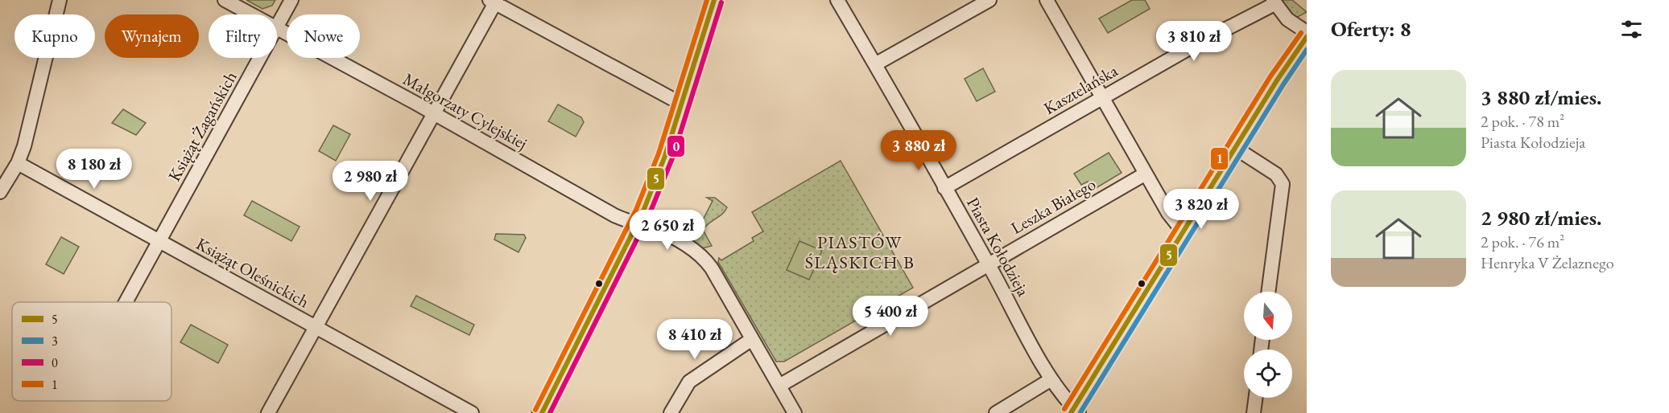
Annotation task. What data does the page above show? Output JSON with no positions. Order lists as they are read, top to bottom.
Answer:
{
  "streets": {
    "street": [
      "Kasztelańska",
      "Małgorzaty Cylejskiej",
      "Książąt Żagańskich",
      "Leszka Białego",
      "Piasta Kołodzieja",
      "Książąt Oleśnickich"
    ]
  },
  "crossings": [
    ["Kasztelańska", "Piasta Kołodzieja"],
    ["Małgorzaty Cylejskiej", "Książąt Żagańskich"],
    ["Książąt Żagańskich", "Książąt Oleśnickich"],
    ["Leszka Białego", "Piasta Kołodzieja"]
  ],
  "districts": ["PIASTÓW ŚLĄSKICH B"],
  "lines": [
    "transit line 5",
    "transit line 1",
    "transit line 0",
    "transit line 3"
  ],
  "legend": [
    "5",
    "3",
    "0",
    "1"
  ],
  "north": "bottom",
  "page": {
    "heading": "Oferty: 8",
    "chip": [
      "Kupno",
      "Wynajem",
      "Filtry",
      "Nowe"
    ],
    "price": [
      "3 810 zł",
      "3 880 zł",
      "8 180 zł",
      "2 980 zł",
      "3 820 zł",
      "2 650 zł",
      "5 400 zł",
      "8 410 zł"
    ],
    "list": [
      {
        "name": "3 880 zł/mies.",
        "note": "2 pok. · 78 m² · Piasta Kołodzieja"
      },
      {
        "name": "2 980 zł/mies.",
        "note": "2 pok. · 76 m² · Henryka V Żelaznego"
      }
    ]
  }
}
